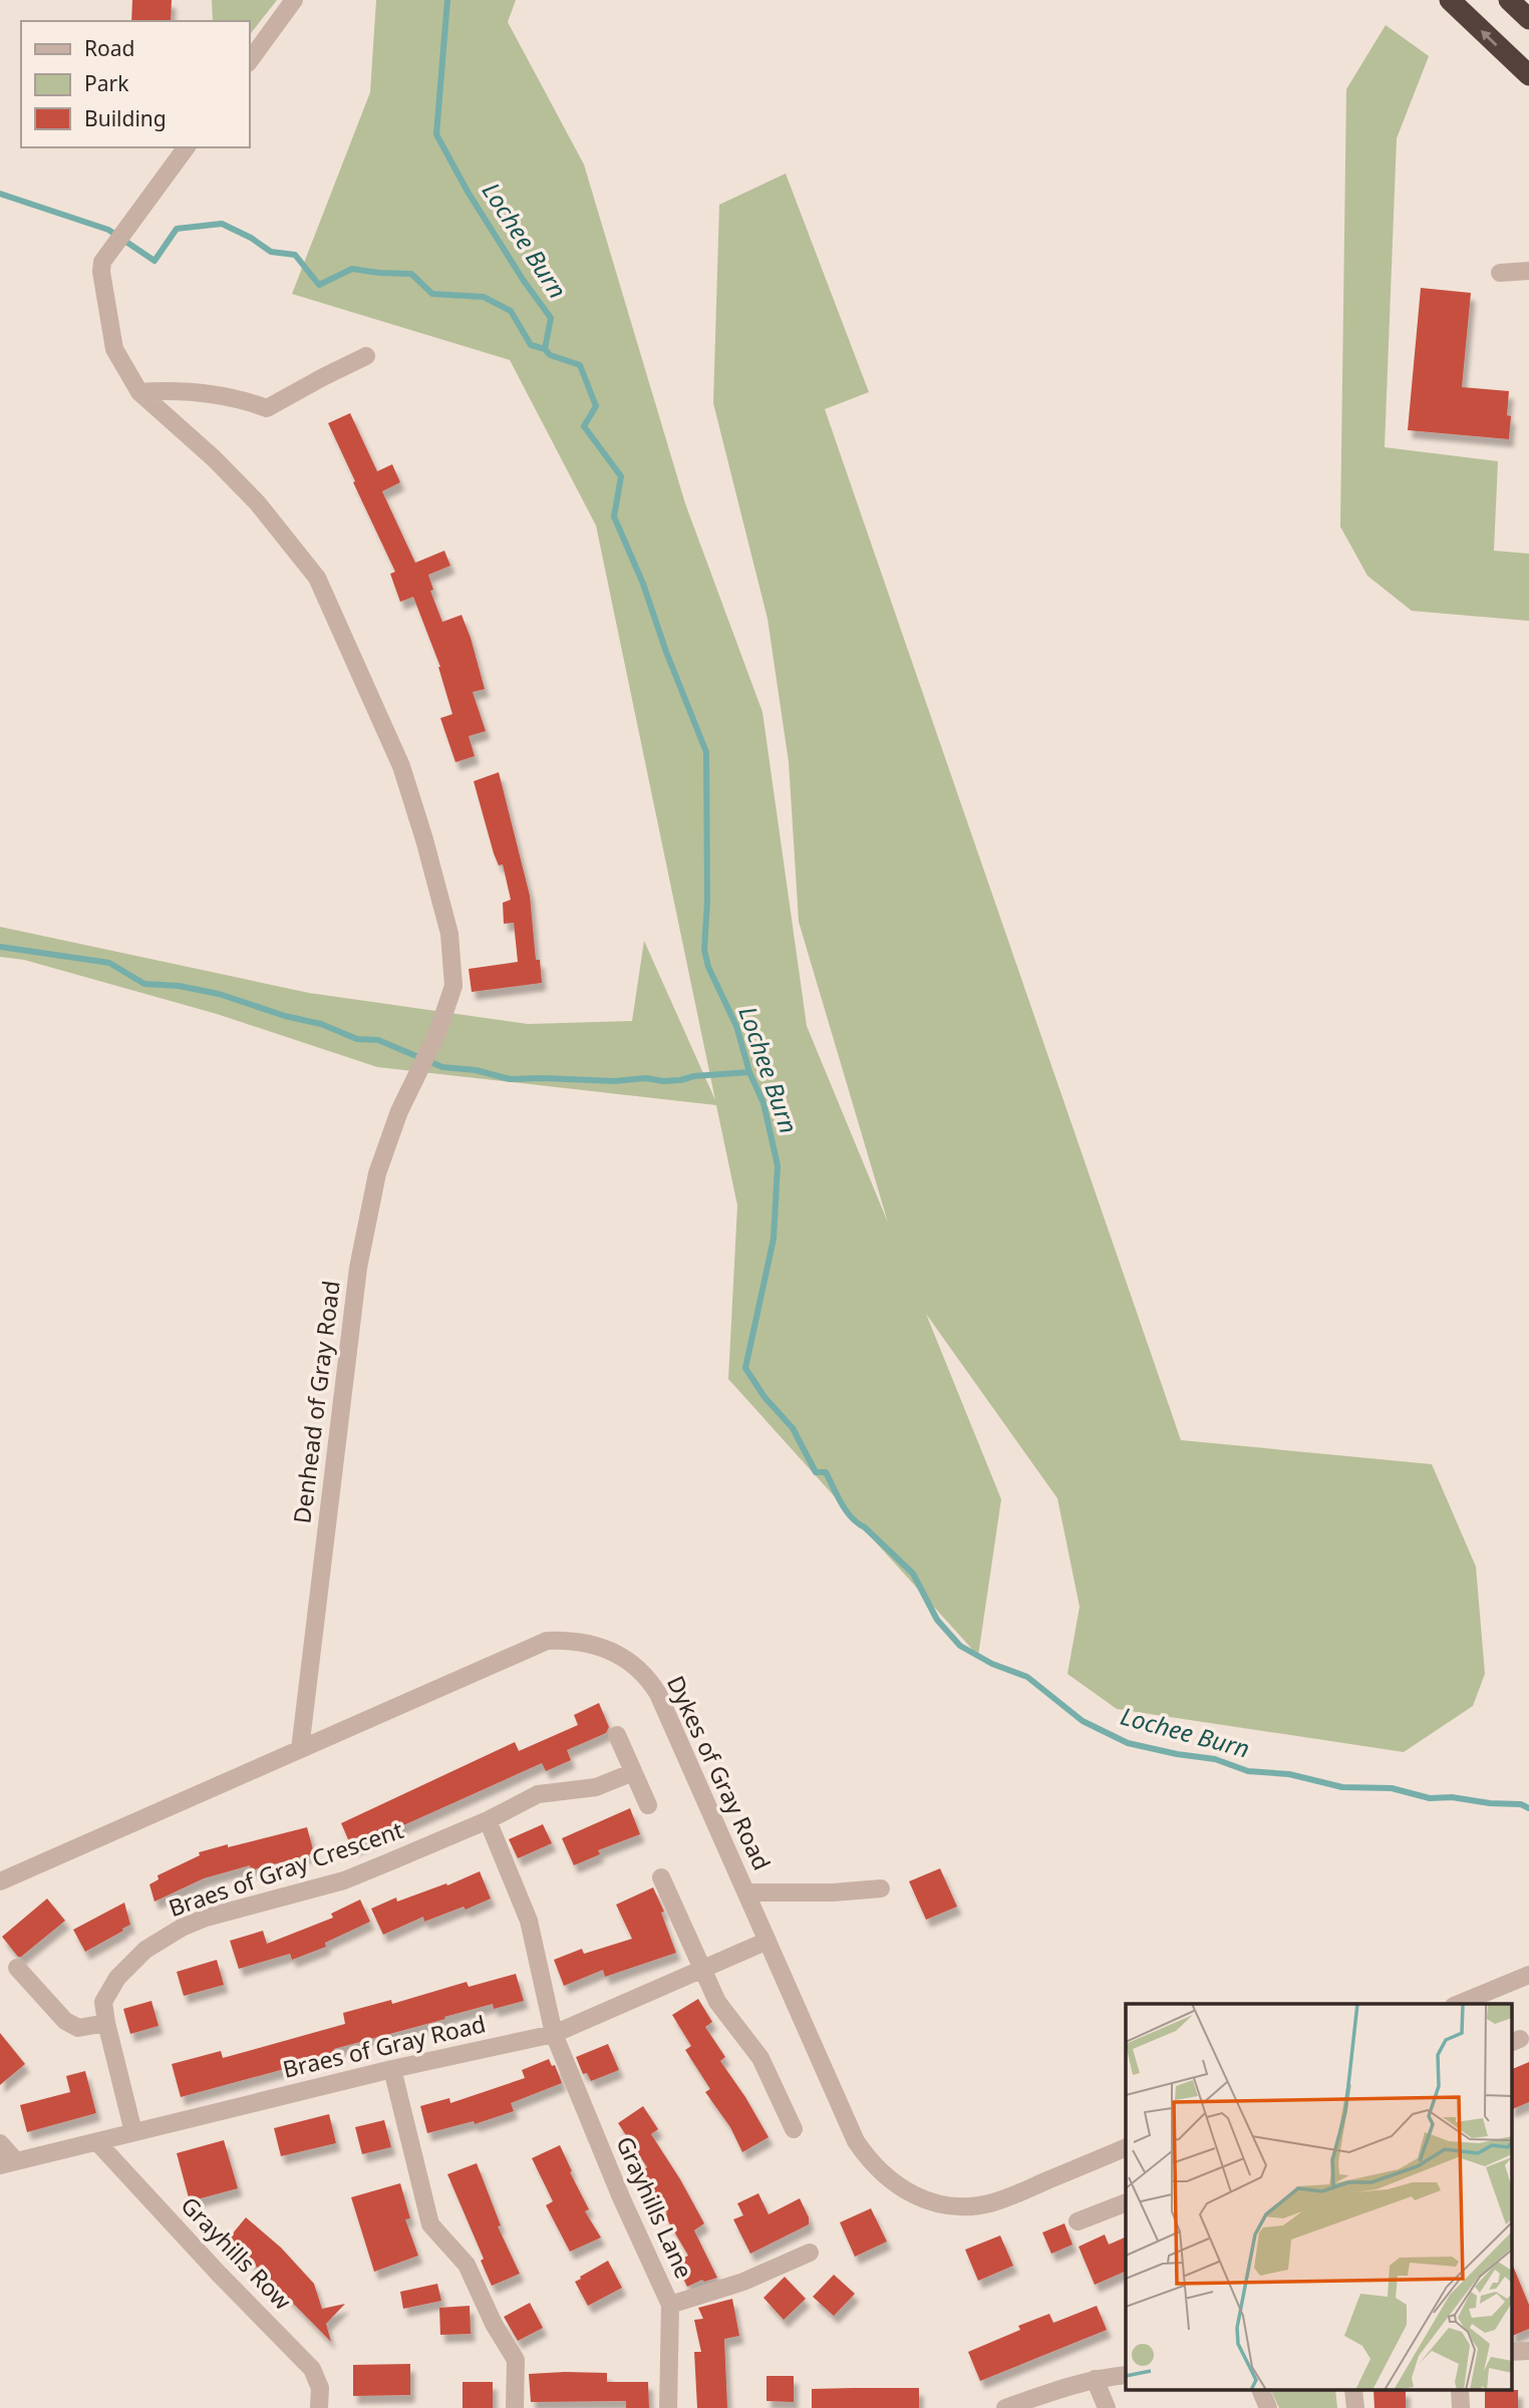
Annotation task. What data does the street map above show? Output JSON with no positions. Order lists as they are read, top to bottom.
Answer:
{
  "streets": {
    "street": [
      "Denhead of Gray Road",
      "Dykes of Gray Road",
      "Braes of Gray Crescent",
      "Braes of Gray Road",
      "Grayhills Lane",
      "Grayhills Row"
    ]
  },
  "crossings": [
    ["Denhead of Gray Road", "Dykes of Gray Road"],
    ["Dykes of Gray Road", "Braes of Gray Road"],
    ["Braes of Gray Crescent", "Braes of Gray Road"],
    ["Braes of Gray Crescent", "Grayhills Lane"],
    ["Braes of Gray Road", "Grayhills Lane"],
    ["Braes of Gray Road", "Grayhills Row"]
  ],
  "water": ["Lochee Burn"],
  "legend": ["Road", "Park", "Building"]
}
